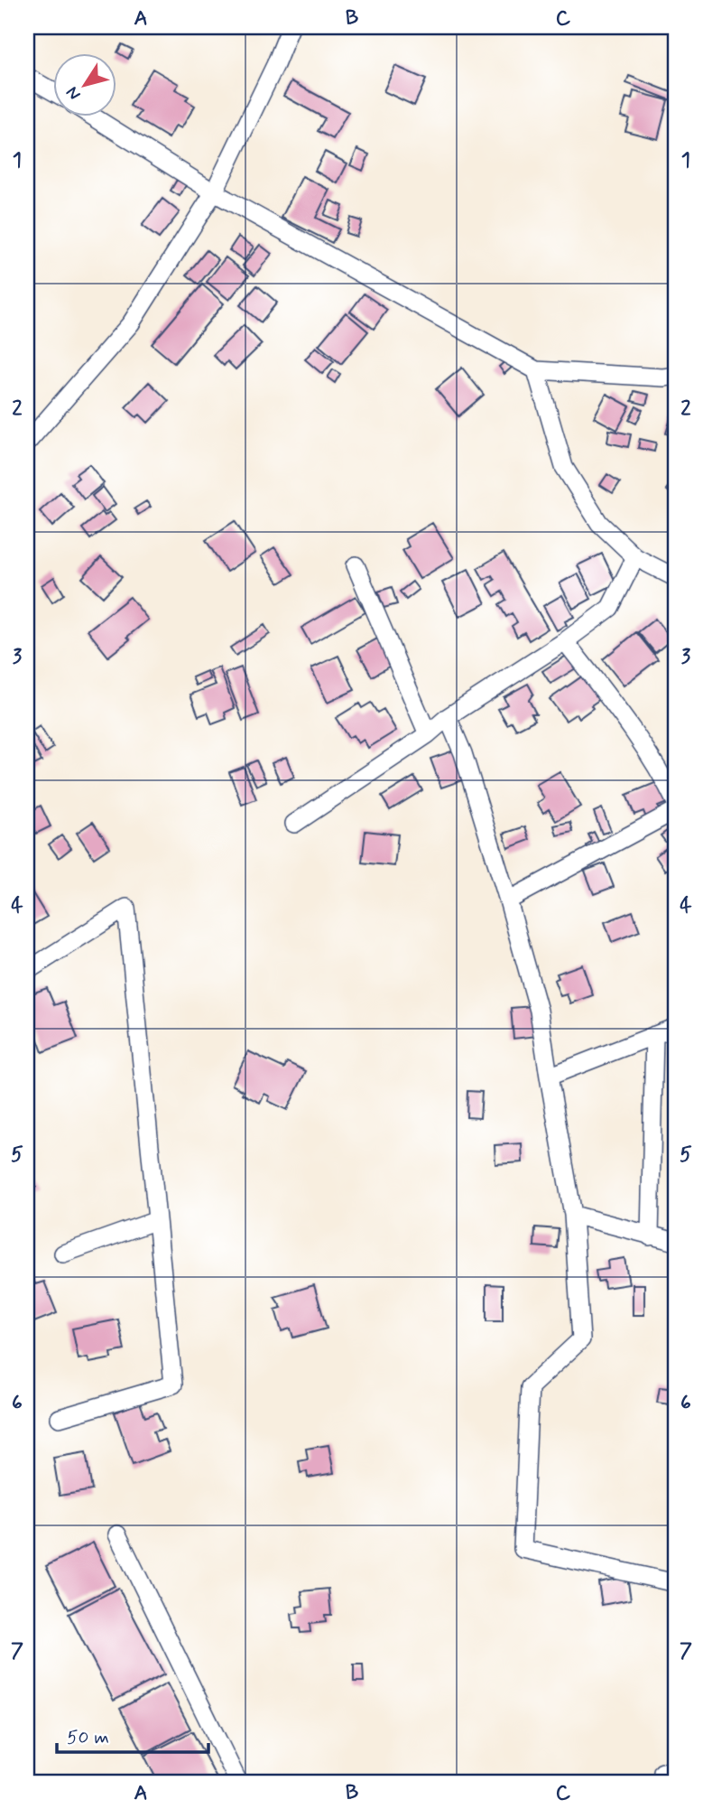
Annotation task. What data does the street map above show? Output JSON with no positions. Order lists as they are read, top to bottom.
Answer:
{
  "scale_bar": "50 m",
  "north": "bottom left",
  "grid": {
    "columns": ["A", "B", "C"],
    "rows": [
      "1",
      "2",
      "3",
      "4",
      "5",
      "6",
      "7"
    ]
  }
}
